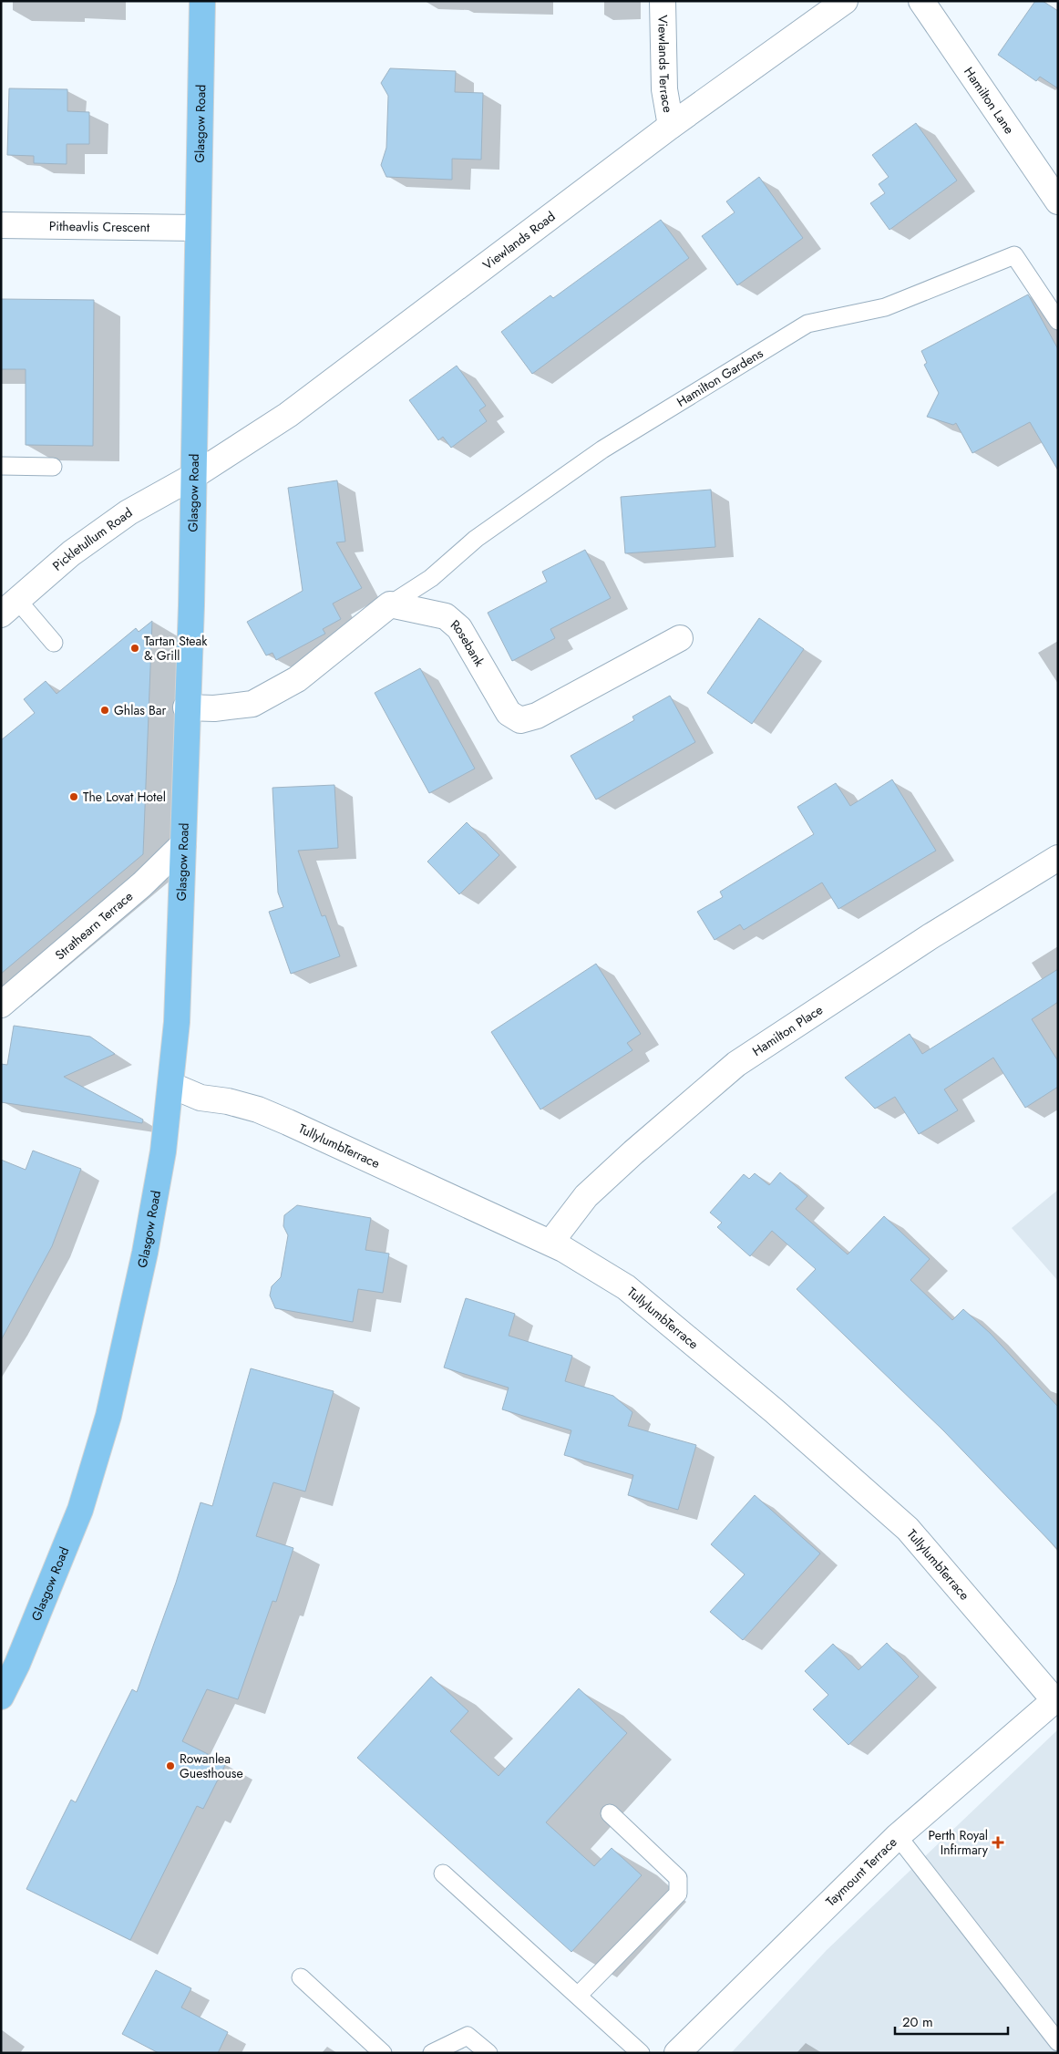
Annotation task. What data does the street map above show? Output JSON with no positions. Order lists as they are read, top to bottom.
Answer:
{
  "streets": {
    "main road": ["Glasgow Road"],
    "street": [
      "Viewlands Terrace",
      "Hamilton Lane",
      "Pitheavlis Crescent",
      "Viewlands Road",
      "Pickletullum Road",
      "Rosebank",
      "Strathearn Terrace",
      "Hamilton Place",
      "TullylumbTerrace",
      "Taymount Terrace"
    ],
    "lane": ["Hamilton Gardens"]
  },
  "crossings": [
    ["Viewlands Terrace", "Viewlands Road"],
    ["Glasgow Road", "Pitheavlis Crescent"],
    ["Glasgow Road", "Viewlands Road"],
    ["Glasgow Road", "Pickletullum Road"],
    ["Glasgow Road", "Strathearn Terrace"],
    ["Glasgow Road", "TullylumbTerrace"],
    ["Viewlands Road", "Pickletullum Road"],
    ["Hamilton Gardens", "Rosebank"],
    ["Hamilton Place", "TullylumbTerrace"],
    ["TullylumbTerrace", "Taymount Terrace"]
  ],
  "places": {
    "other": [
      "Tartan Steak & Grill",
      "Ghlas Bar",
      "The Lovat Hotel",
      "Rowanlea Guesthouse"
    ],
    "health": ["Perth Royal Infirmary"]
  },
  "scale_bar": "20 m"
}
